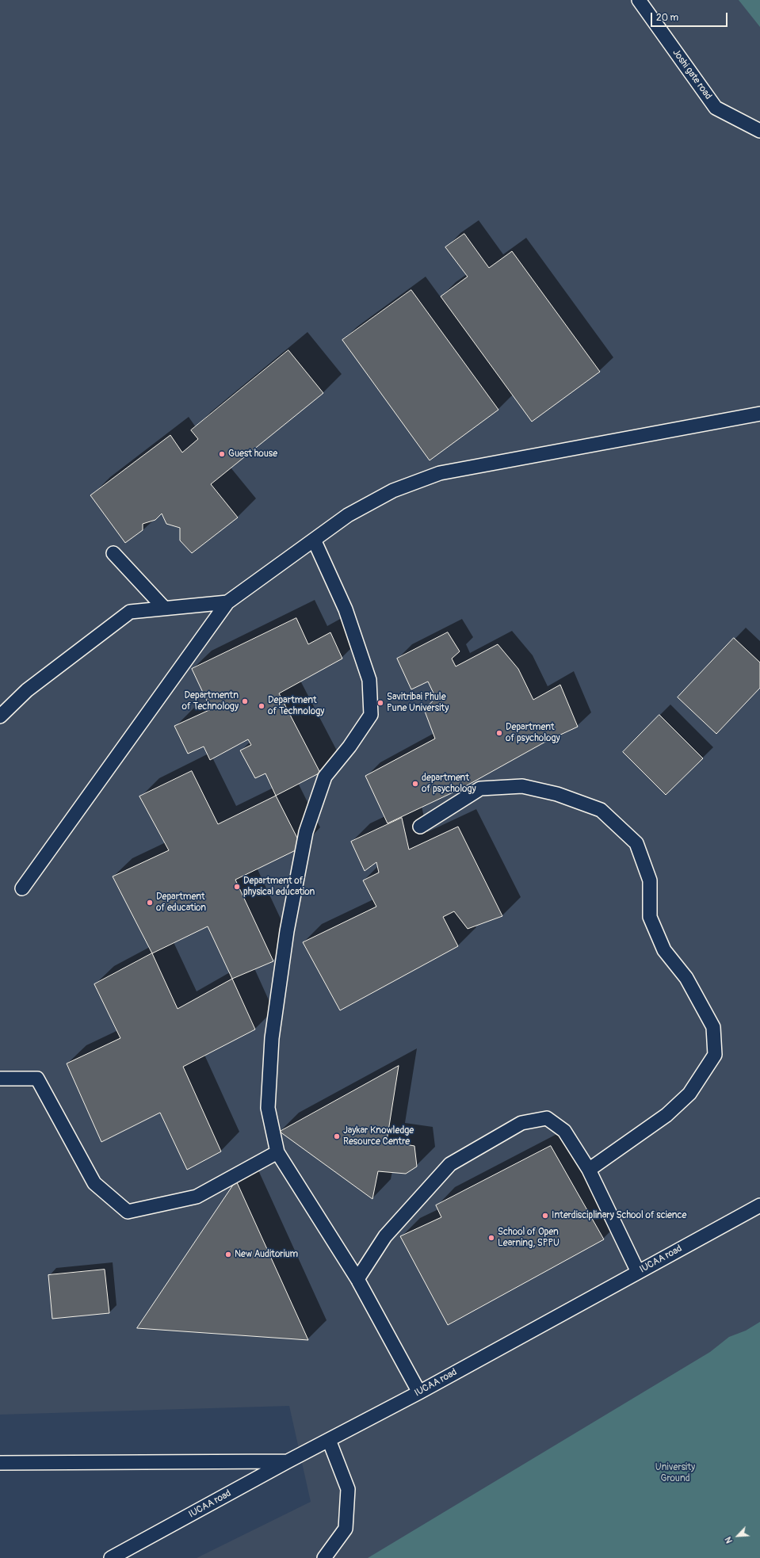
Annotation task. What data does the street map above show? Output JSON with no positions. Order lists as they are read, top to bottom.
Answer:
{
  "streets": {
    "lane": ["Joshi gate road", "IUCAA road"]
  },
  "parks": ["University Ground"],
  "places": [
    "Guest house",
    "Departmentn of Technology",
    "Savitribai Phule Pune University",
    "Department of Technology",
    "Department of psychology",
    "department of psychology",
    "Department of physical education",
    "Department of education",
    "Jaykar Knowledge Resource Centre",
    "Interdisciplinary School of science",
    "School of Open Learning, SPPU",
    "New Auditorium"
  ],
  "scale_bar": "20 m",
  "north": "bottom left"
}
